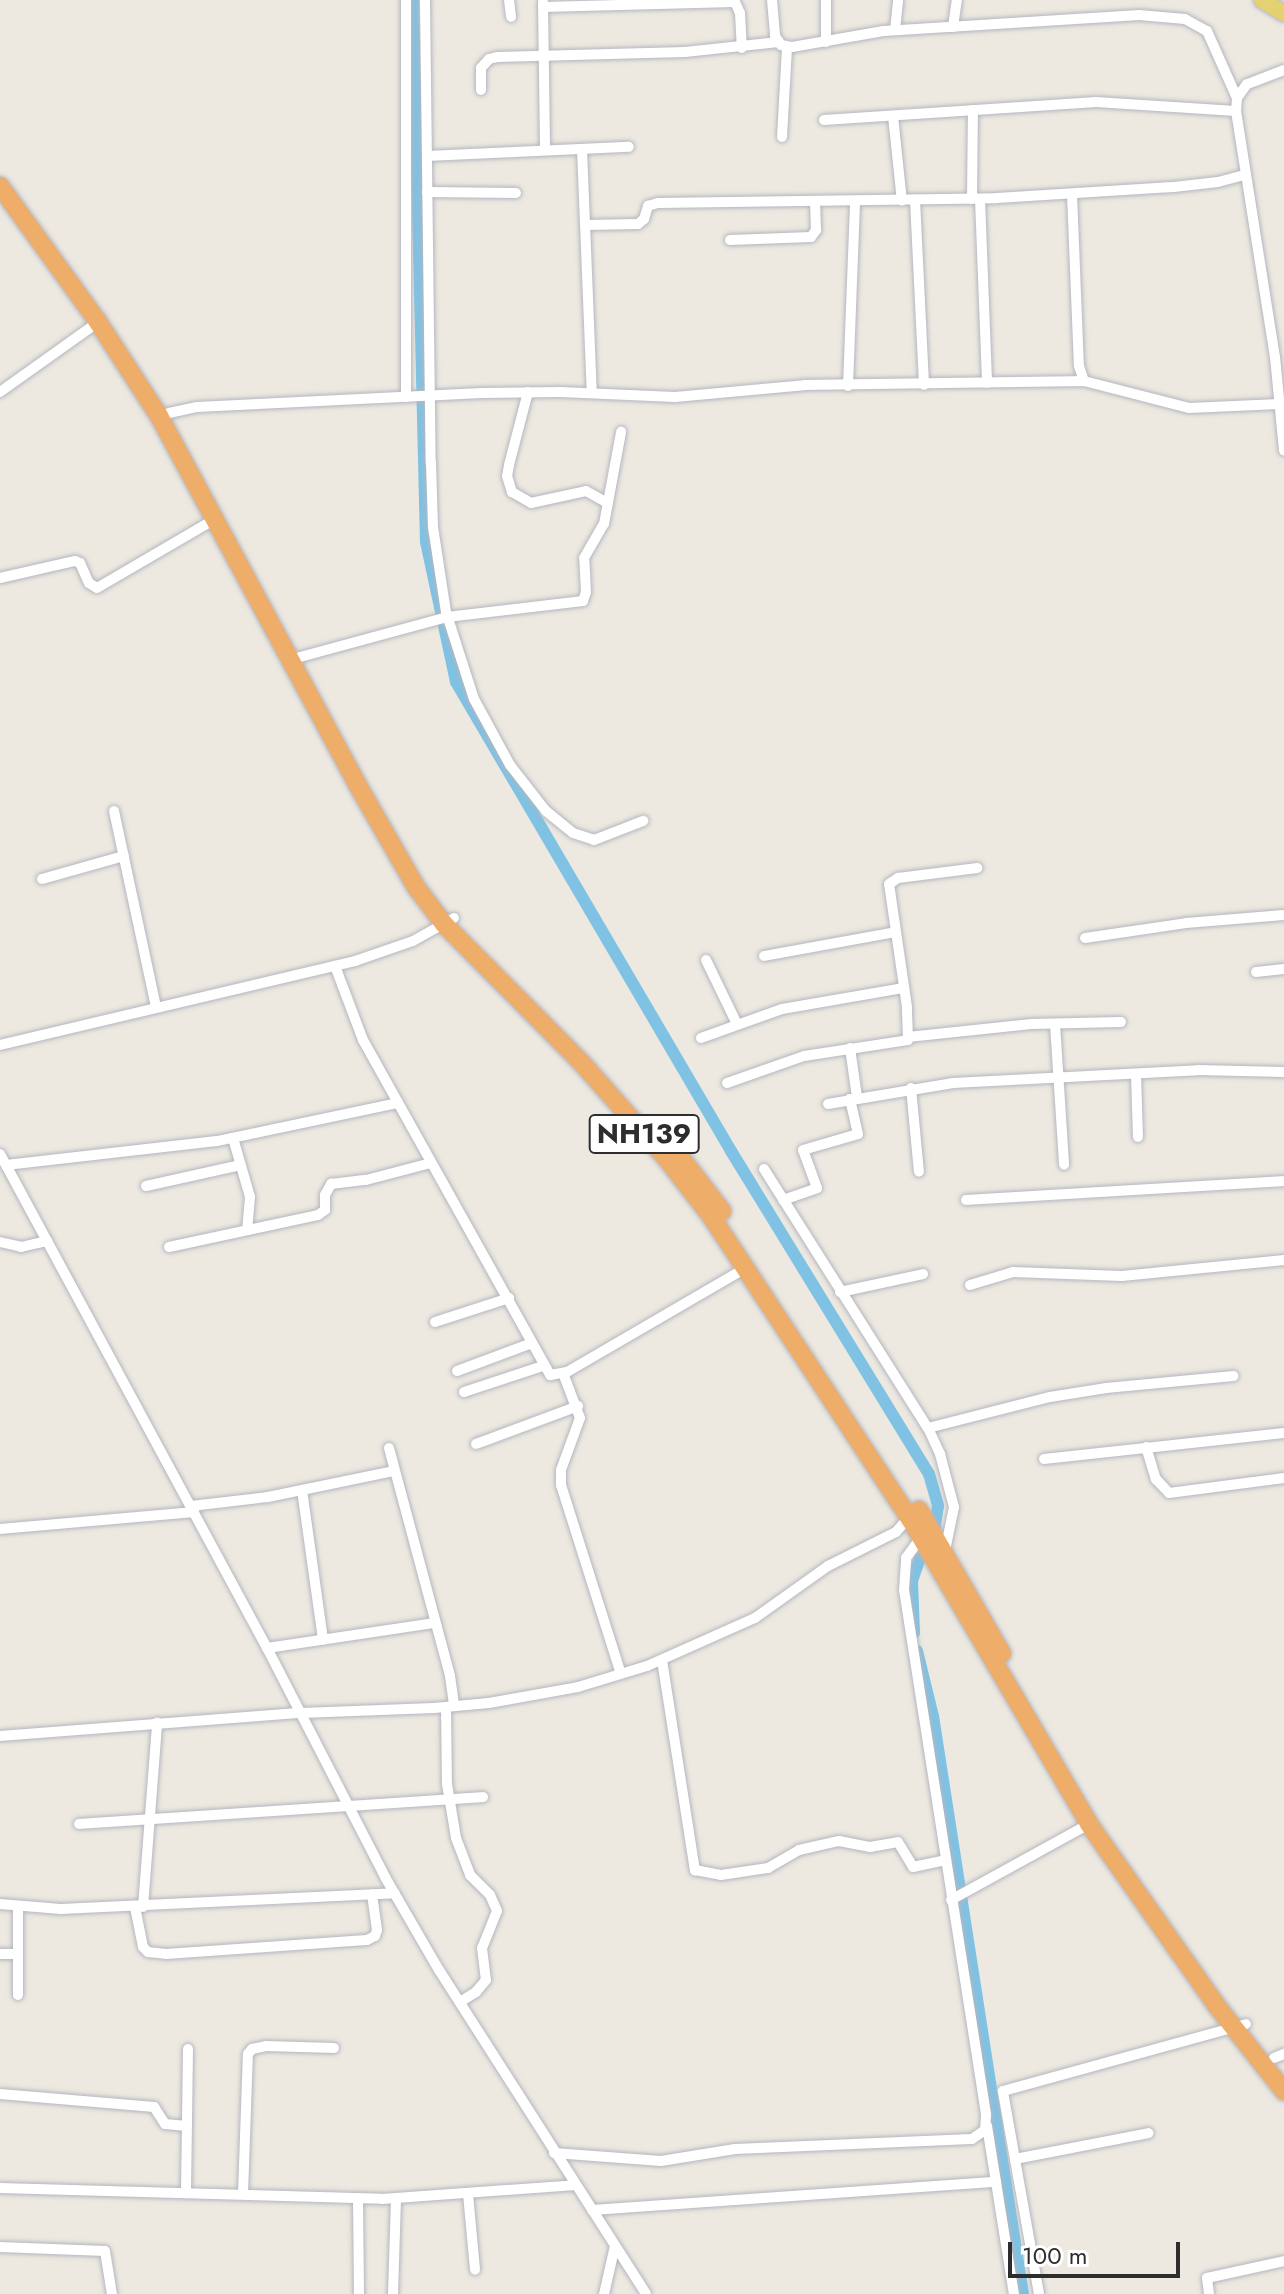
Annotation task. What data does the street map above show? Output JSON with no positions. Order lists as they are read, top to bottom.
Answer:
{
  "streets": {
    "highway": ["NH139"]
  },
  "scale_bar": "100 m"
}
